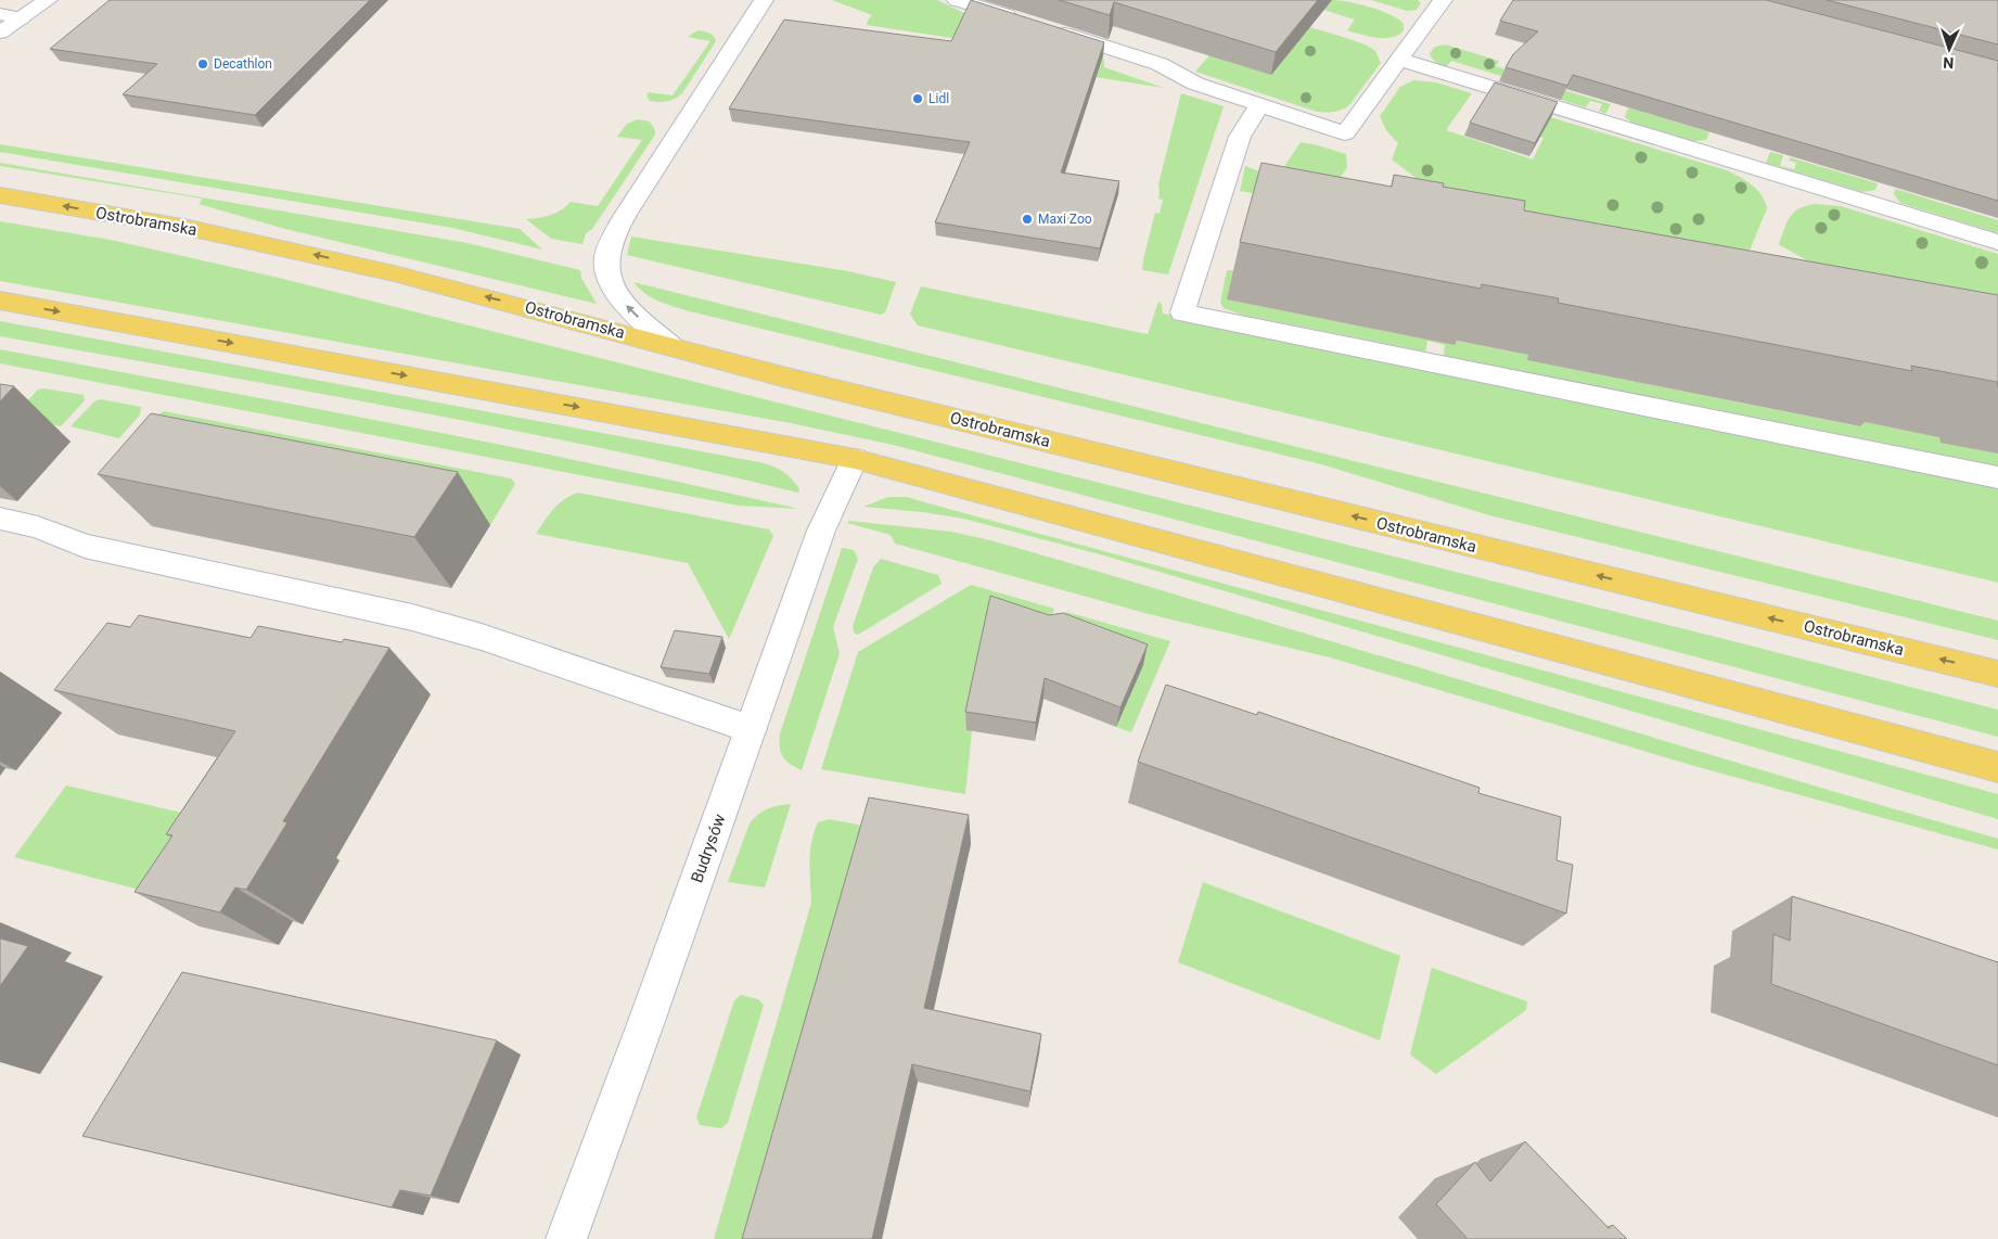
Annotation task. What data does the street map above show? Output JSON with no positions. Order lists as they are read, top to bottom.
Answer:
{
  "streets": {
    "main road": ["Ostrobramska"],
    "street": ["Budrysów"]
  },
  "places": ["Decathlon", "Lidl", "Maxi Zoo"],
  "north": "bottom"
}
